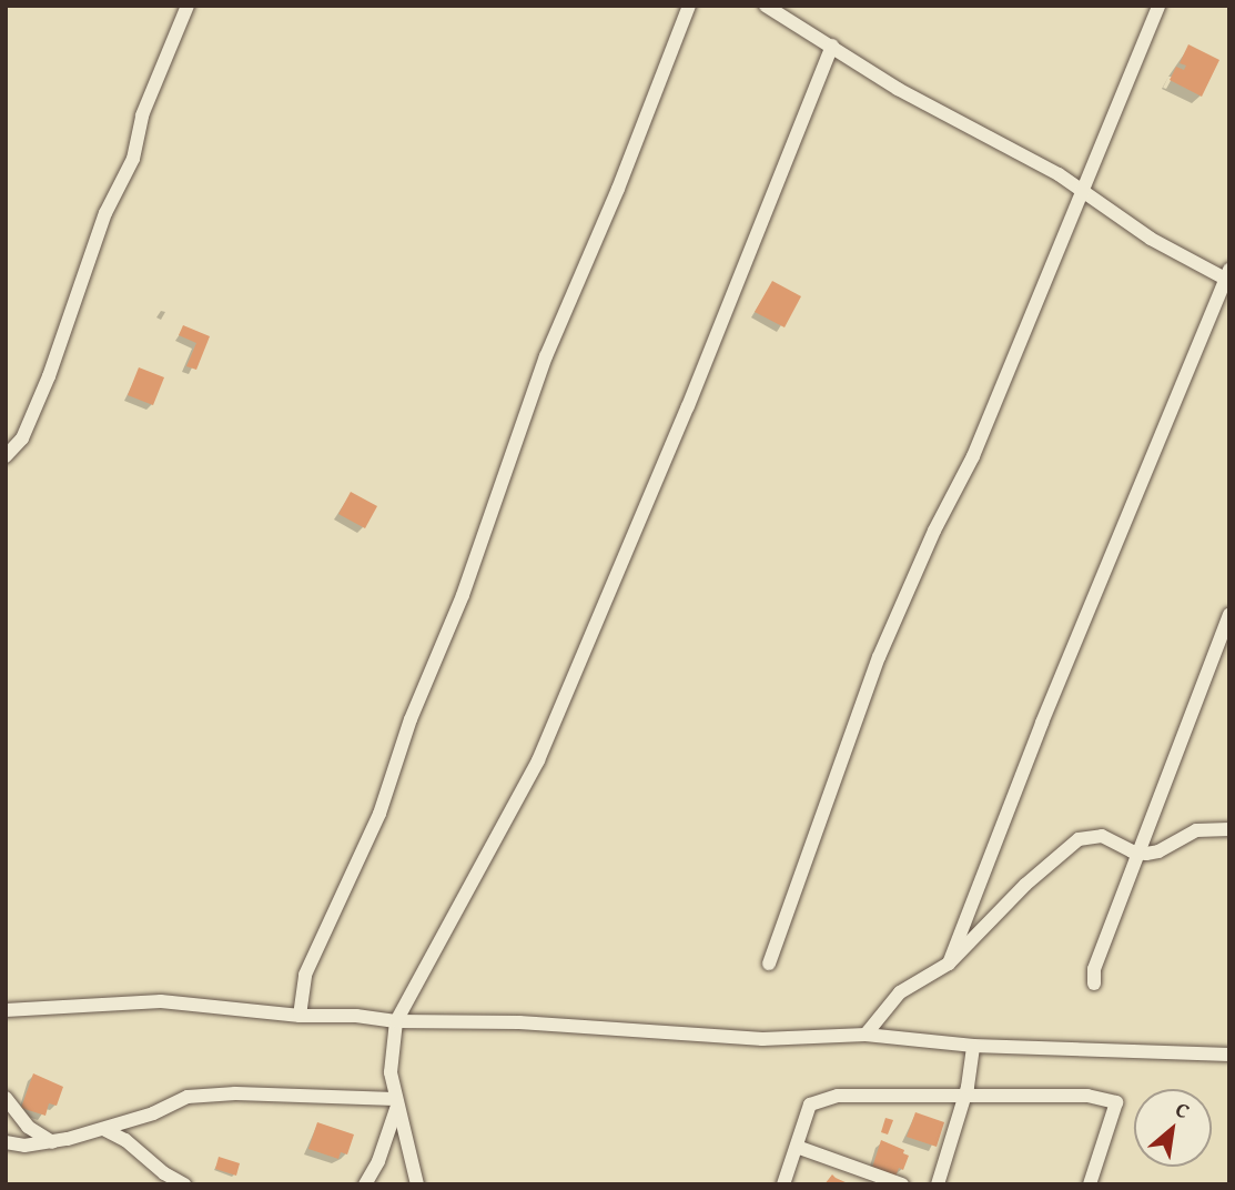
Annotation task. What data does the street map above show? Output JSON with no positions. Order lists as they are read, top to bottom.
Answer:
{
  "north": "top right"
}
